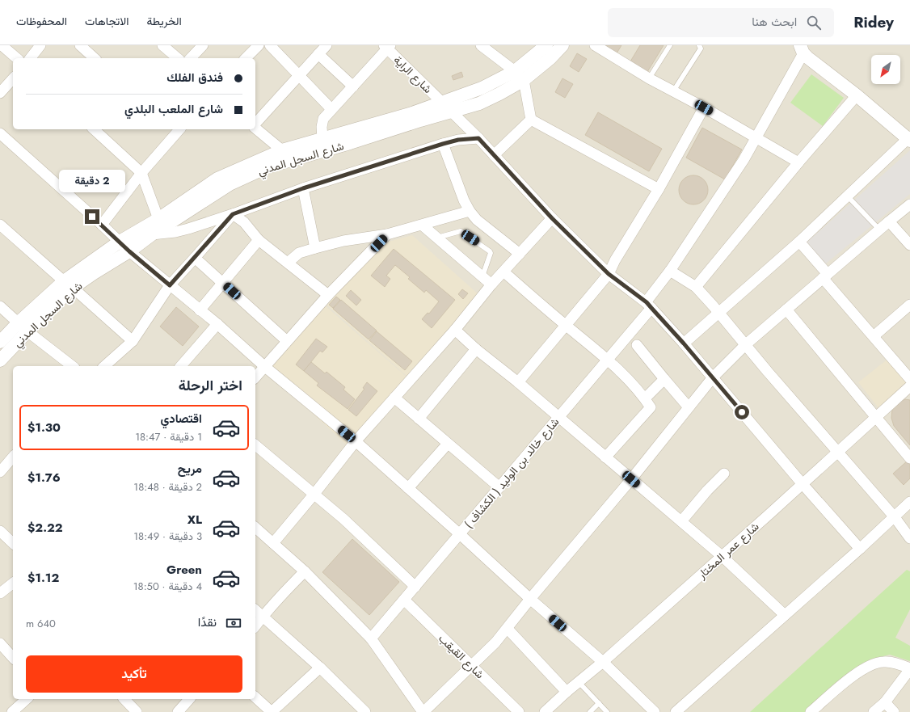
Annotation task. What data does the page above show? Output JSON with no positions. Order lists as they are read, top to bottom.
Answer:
{
  "streets": {
    "street": [
      "شارع الراية",
      "شارع السجل المدني",
      "شارع خالد بن الوليد ( الكشاف )",
      "شارع عمر المختار",
      "شارع القيقب"
    ]
  },
  "crossings": [
    ["شارع الراية", "شارع السجل المدني"],
    ["شارع الراية", "شارع خالد بن الوليد ( الكشاف )"],
    ["شارع الراية", "شارع عمر المختار"],
    ["شارع خالد بن الوليد ( الكشاف )", "شارع القيقب"]
  ],
  "north": "bottom left",
  "page": {
    "header": "Ridey",
    "search": "ابحث هنا",
    "nav": ["الخريطة", "الاتجاهات", "المحفوظات"],
    "banner": ["فندق الفلك", "شارع الملعب البلدي"],
    "bubble": "2 دقيقة",
    "heading": "اختر الرحلة",
    "list": [
      {
        "name": "اقتصادي",
        "note": "1 دقيقة · 18:47",
        "value": "$1.30"
      },
      {
        "name": "مريح",
        "note": "2 دقيقة · 18:48",
        "value": "$1.76"
      },
      {
        "name": "XL",
        "note": "3 دقيقة · 18:49",
        "value": "$2.22"
      },
      {
        "name": "Green",
        "note": "4 دقيقة · 18:50",
        "value": "$1.12"
      }
    ],
    "pay": ["نقدًا", "640 m"],
    "buttons": "تأكيد"
  }
}
